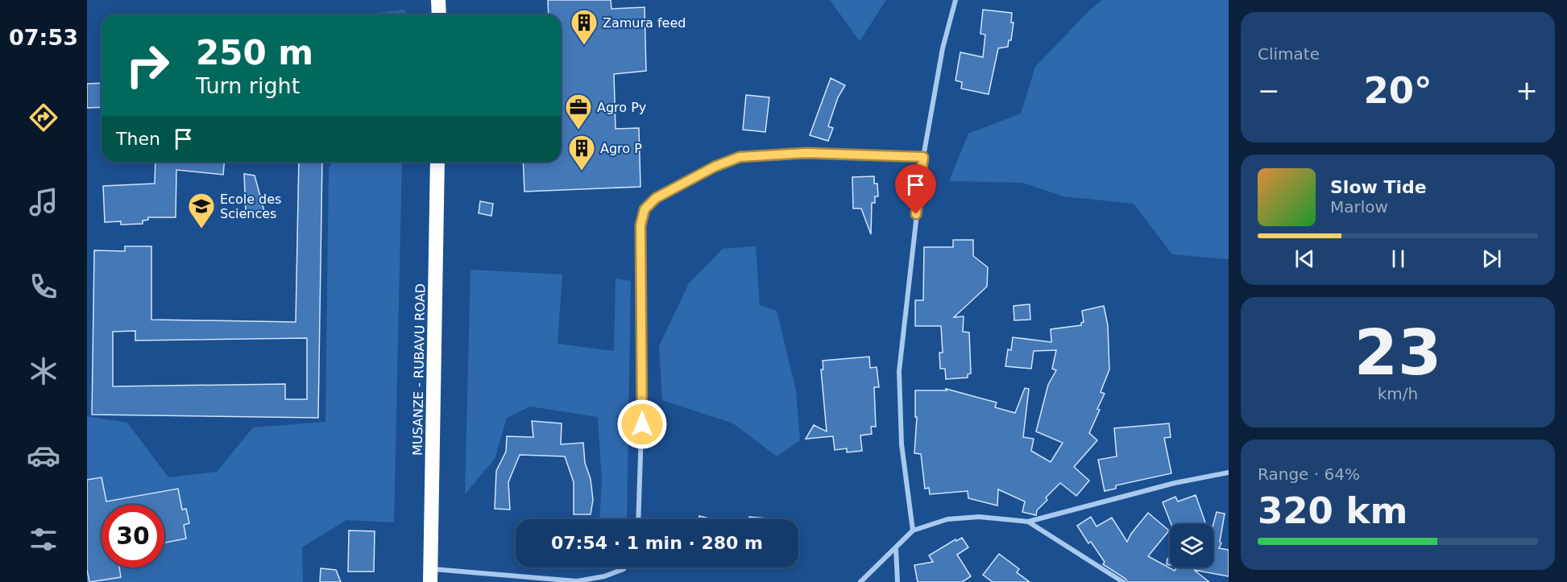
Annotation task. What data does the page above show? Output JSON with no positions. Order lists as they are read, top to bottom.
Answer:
{
  "streets": {
    "highway": ["MUSANZE - RUBAVU ROAD"]
  },
  "places": {
    "building": ["Zamura feed", "Agro P"],
    "office": ["Agro Py"],
    "school or university": ["Ecole des Sciences"]
  },
  "page": {
    "tabs": "07:53",
    "tile": [
      "Climate",
      ["23", "km/h"],
      ["Range · 64%", "320 km"]
    ],
    "turn": ["250 m", "Turn right"],
    "heat": ["−", "20°", "+"],
    "then": "Then",
    "song": ["Slow Tide", "Marlow"],
    "limit": "30",
    "trip": "07:54 · 1 min · 280 m"
  }
}
